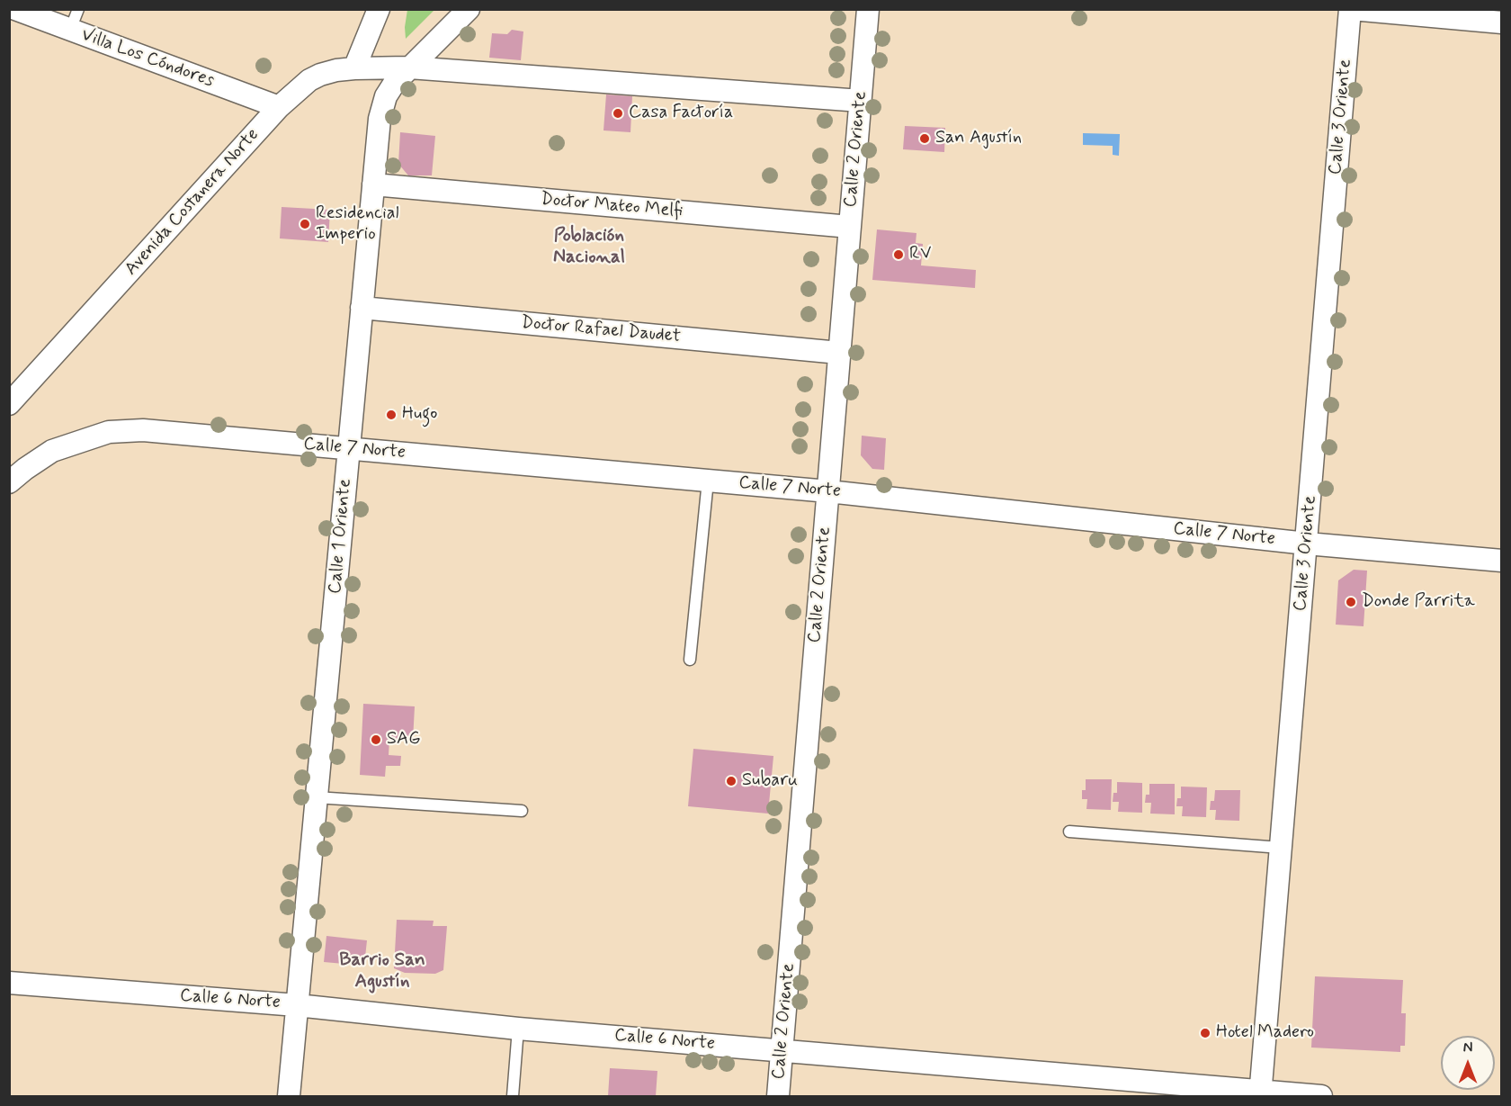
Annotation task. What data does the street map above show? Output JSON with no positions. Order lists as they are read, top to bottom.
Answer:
{
  "streets": {
    "street": [
      "Villa Los Cóndores",
      "Calle 3 Oriente",
      "Calle 2 Oriente",
      "Avenida Costanera Norte",
      "Doctor Mateo Melfi",
      "Doctor Rafael Daudet",
      "Calle 7 Norte",
      "Calle 1 Oriente",
      "Calle 6 Norte"
    ]
  },
  "crossings": [
    ["Villa Los Cóndores", "Avenida Costanera Norte"],
    ["Calle 3 Oriente", "Calle 7 Norte"],
    ["Calle 3 Oriente", "Calle 6 Norte"],
    ["Calle 2 Oriente", "Avenida Costanera Norte"],
    ["Calle 2 Oriente", "Doctor Mateo Melfi"],
    ["Calle 2 Oriente", "Doctor Rafael Daudet"],
    ["Calle 2 Oriente", "Calle 7 Norte"],
    ["Calle 2 Oriente", "Calle 6 Norte"],
    ["Avenida Costanera Norte", "Calle 1 Oriente"],
    ["Doctor Mateo Melfi", "Calle 1 Oriente"],
    ["Doctor Rafael Daudet", "Calle 1 Oriente"],
    ["Calle 7 Norte", "Calle 1 Oriente"],
    ["Calle 1 Oriente", "Calle 6 Norte"]
  ],
  "districts": ["Población Nacional", "Barrio San Agustín"],
  "places": [
    "Casa Factoría",
    "San Agustín",
    "Residencial Imperio",
    "RV",
    "Hugo",
    "Donde Parrita",
    "SAG",
    "Subaru",
    "Hotel Madero"
  ],
  "north": "top"
}
